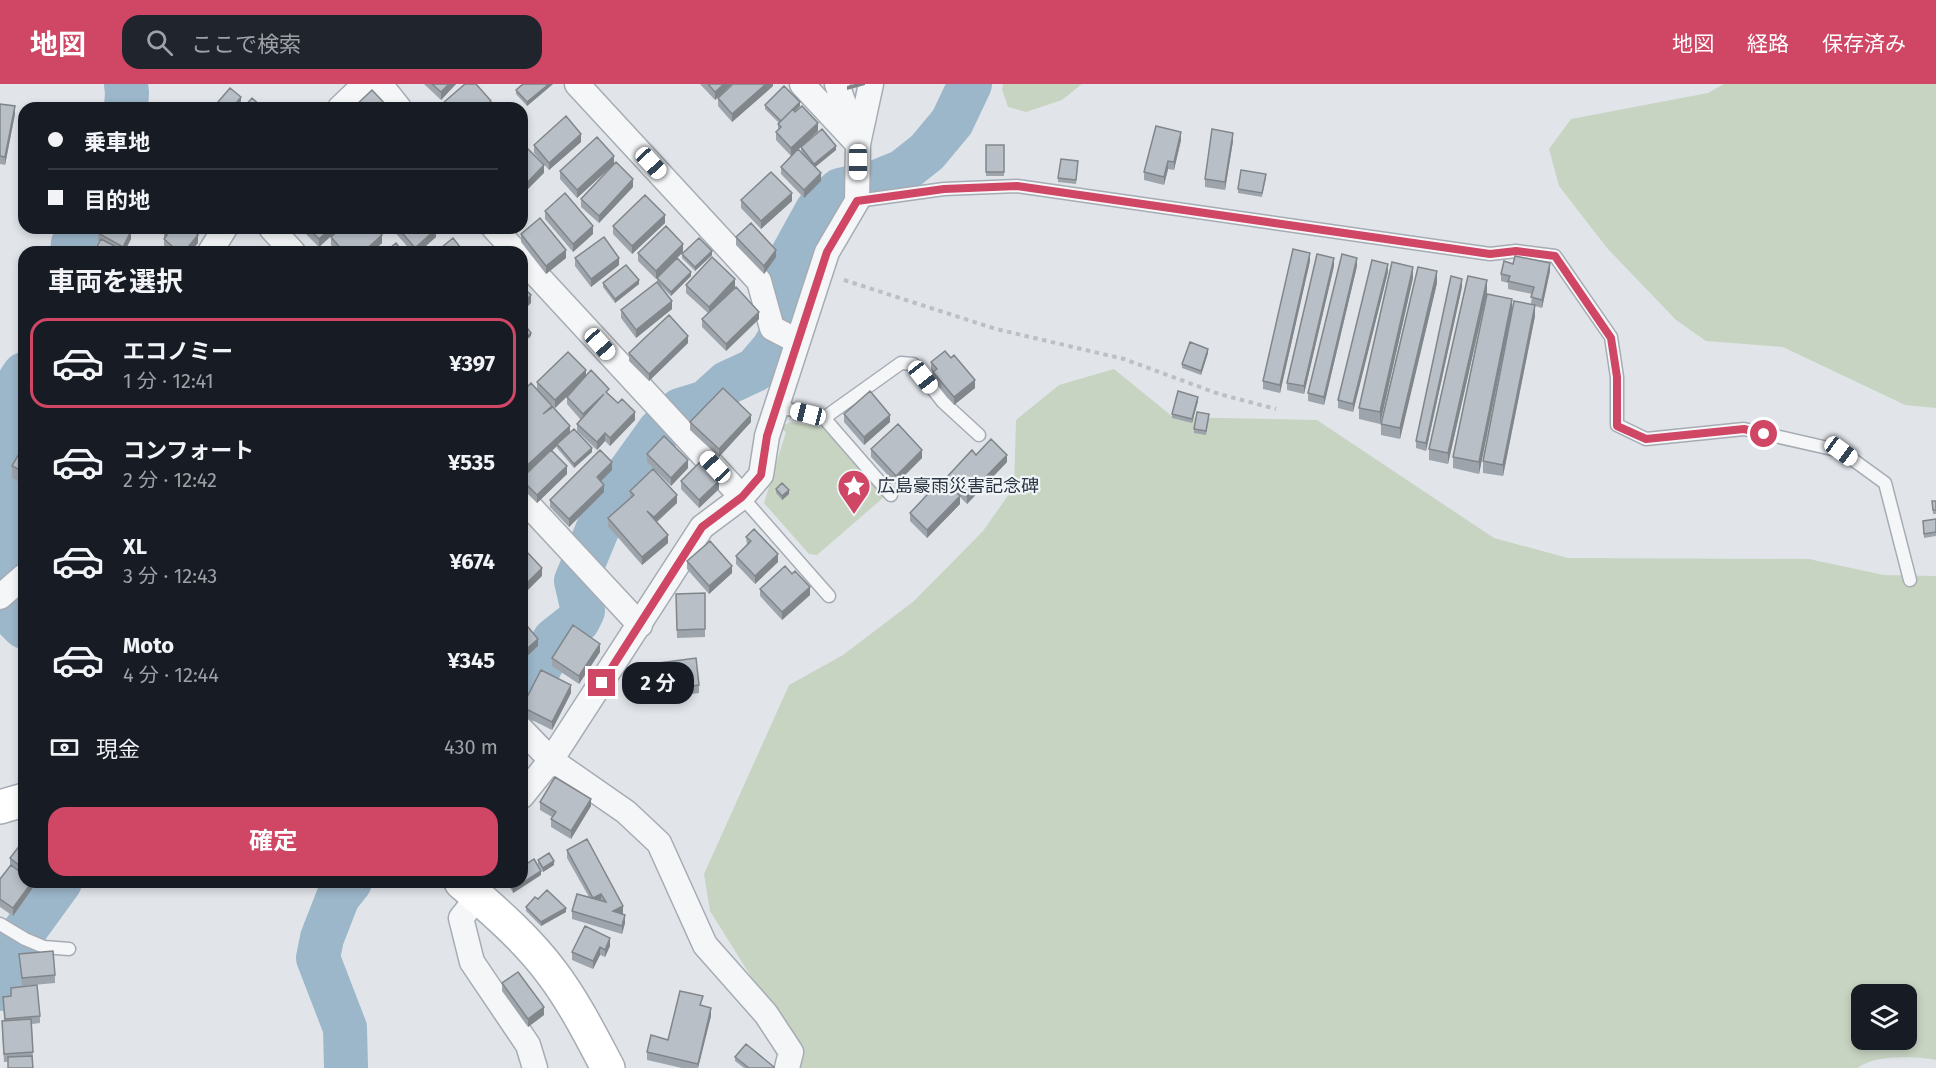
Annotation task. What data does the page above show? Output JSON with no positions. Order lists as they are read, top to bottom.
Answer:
{
  "places": {
    "place": ["広島豪雨災害記念碑"]
  },
  "page": {
    "header": "地図",
    "search": "ここで検索",
    "nav": ["地図", "経路", "保存済み"],
    "banner": ["乗車地", "目的地"],
    "heading": "車両を選択",
    "list": [
      {
        "name": "エコノミー",
        "note": "1 分 · 12:41",
        "value": "¥397"
      },
      {
        "name": "コンフォート",
        "note": "2 分 · 12:42",
        "value": "¥535"
      },
      {
        "name": "XL",
        "note": "3 分 · 12:43",
        "value": "¥674"
      },
      {
        "name": "Moto",
        "note": "4 分 · 12:44",
        "value": "¥345"
      }
    ],
    "bubble": "2 分",
    "pay": ["現金", "430 m"],
    "buttons": "確定"
  }
}
